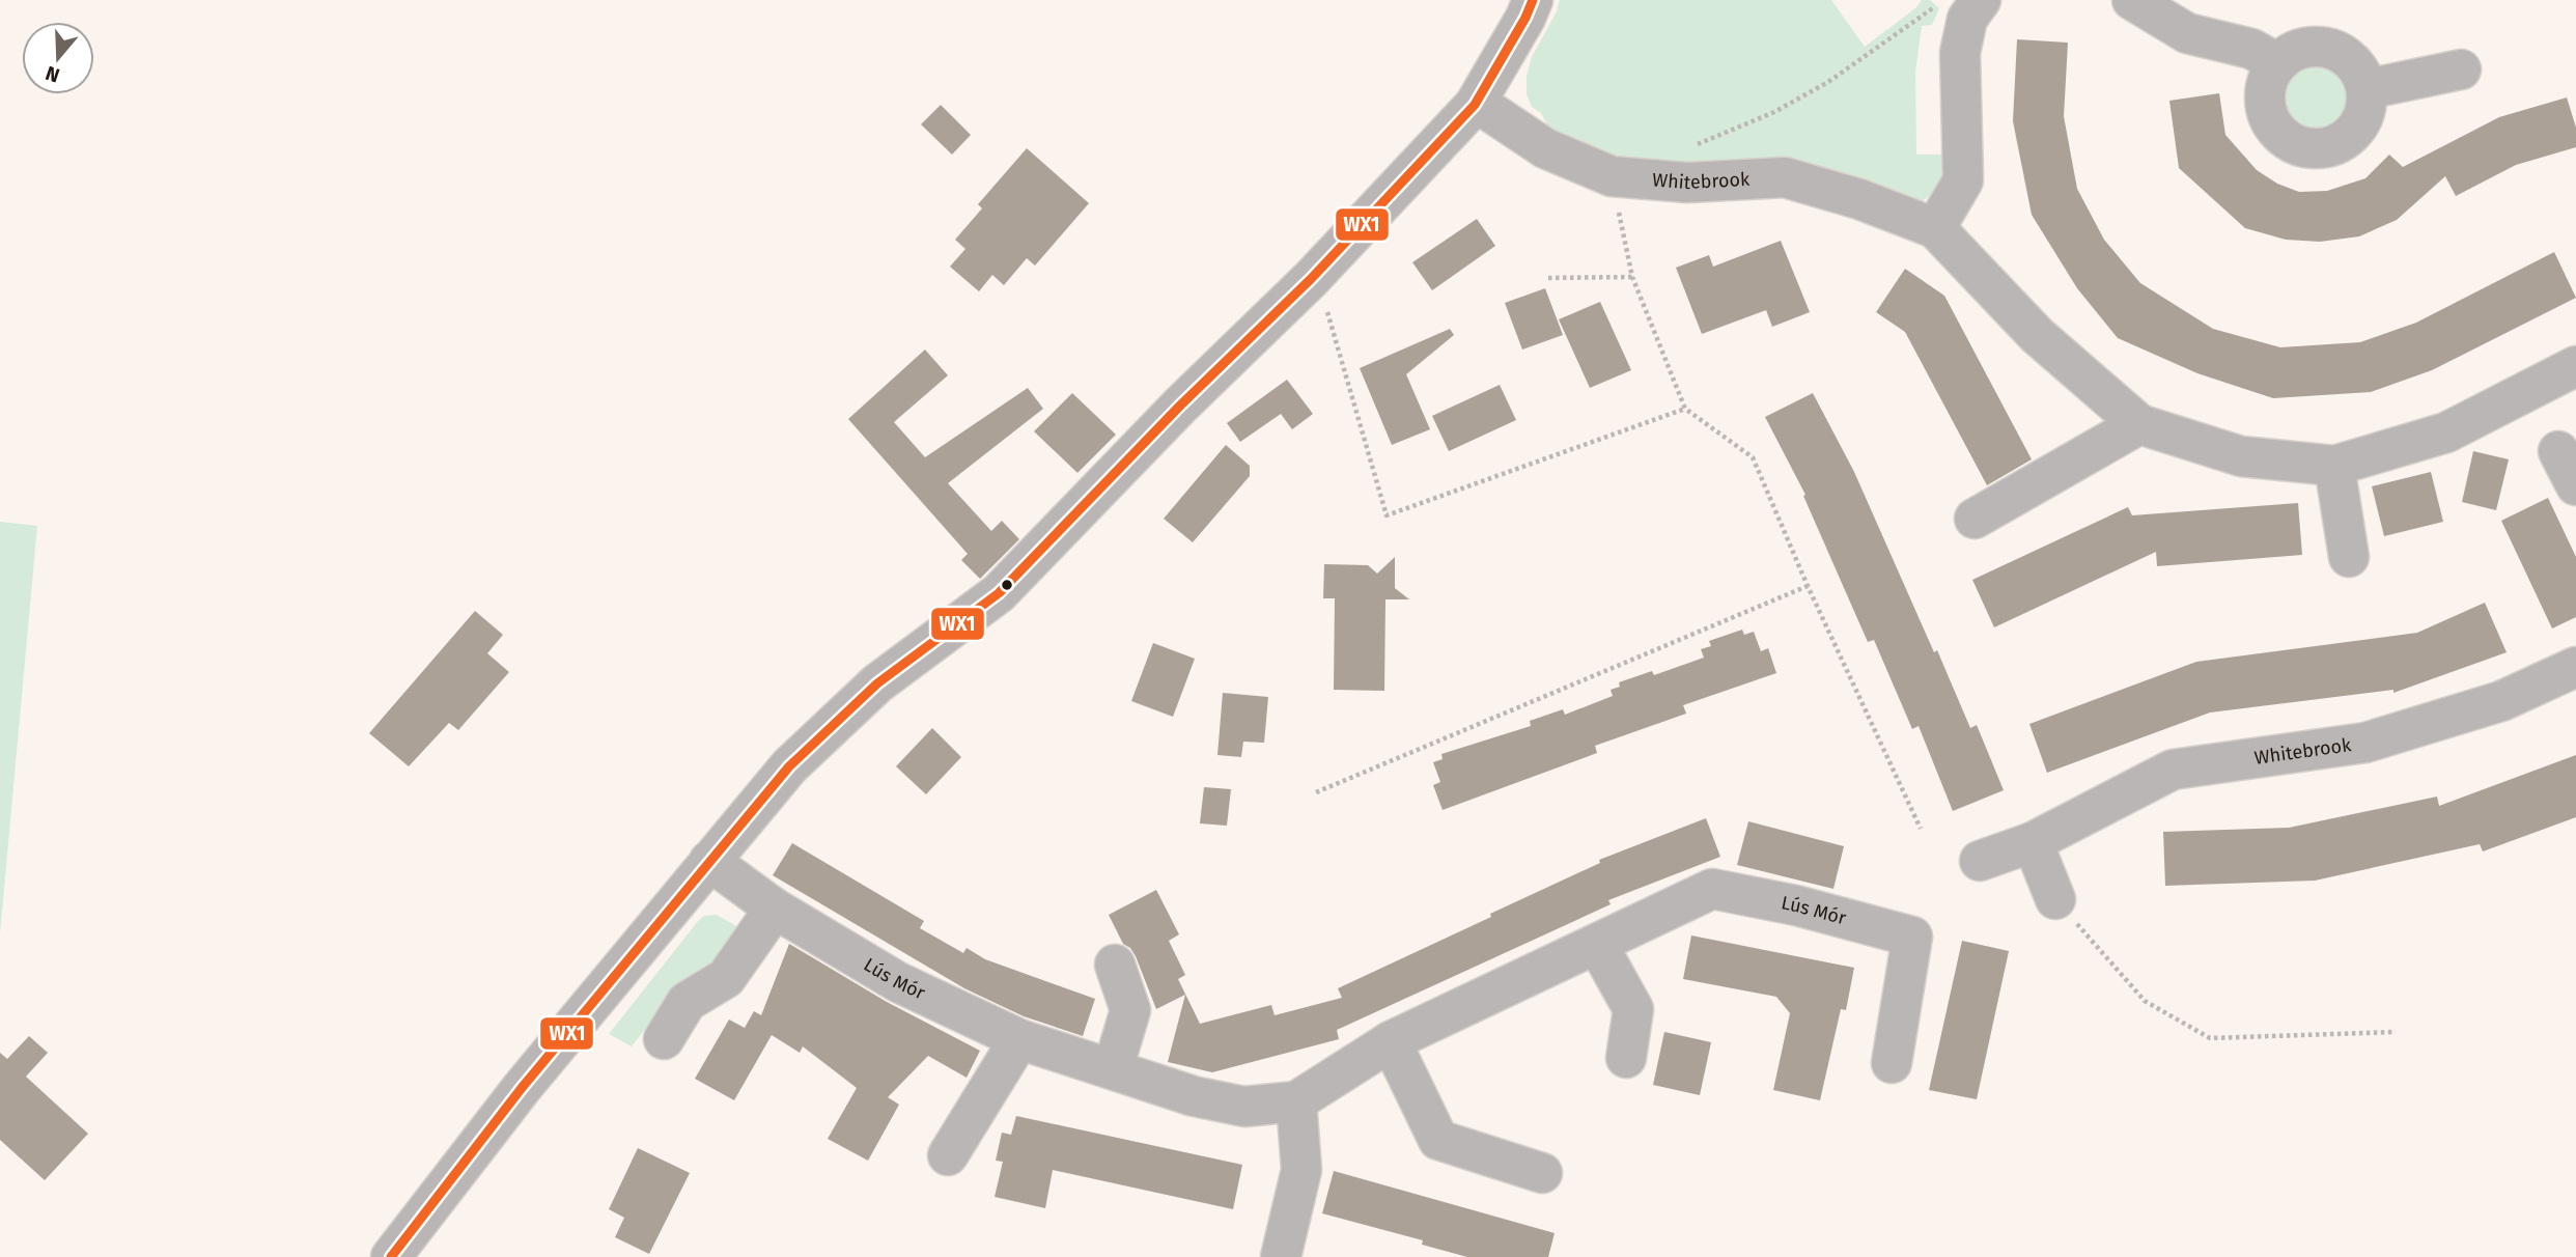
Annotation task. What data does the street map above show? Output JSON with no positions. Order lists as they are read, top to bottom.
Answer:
{
  "streets": {
    "street": ["Whitebrook", "Lús Mór"]
  },
  "lines": ["transit line WX1"],
  "north": "bottom"
}
